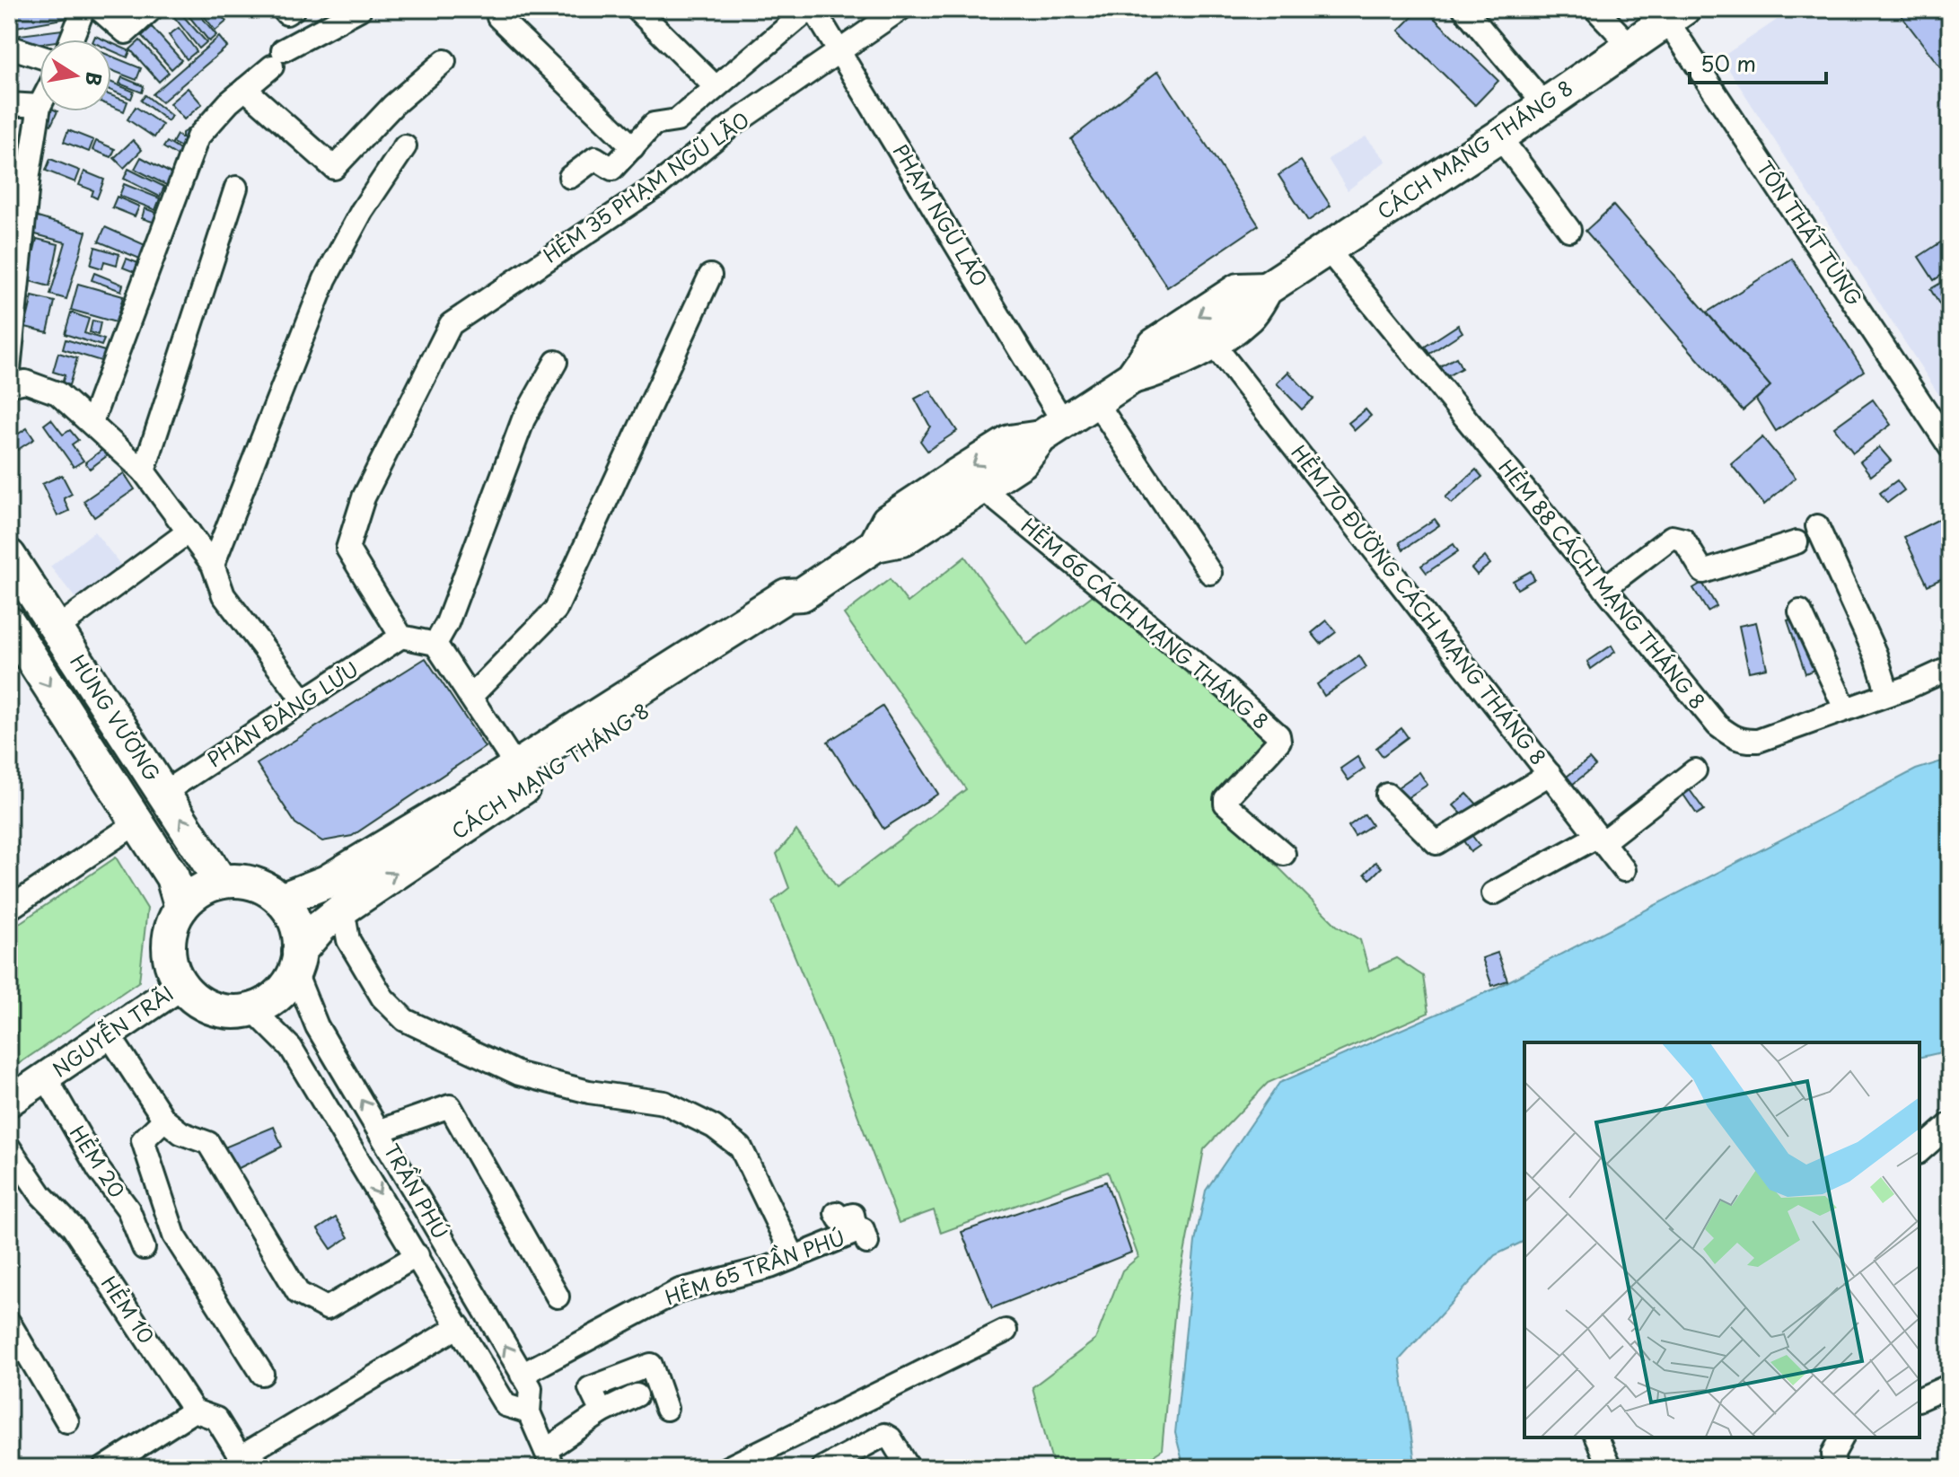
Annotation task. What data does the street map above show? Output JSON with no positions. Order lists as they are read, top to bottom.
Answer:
{
  "streets": {
    "highway": ["CÁCH MẠNG THÁNG 8", "HÙNG VƯƠNG"],
    "main road": ["NGUYỄN TRÃI"],
    "street": [
      "HẺM 35 PHẠM NGŨ LÃO",
      "PHẠM NGŨ LÃO",
      "TÔN THẤT TÙNG",
      "HẺM 88 CÁCH MẠNG THÁNG 8",
      "HẺM 70 ĐƯỜNG CÁCH MẠNG THÁNG 8",
      "HẺM 66 CÁCH MẠNG THÁNG 8",
      "PHAN ĐĂNG LƯU",
      "HẺM 20",
      "TRẦN PHÚ",
      "HẺM 65 TRẦN PHÚ",
      "HẺM 10"
    ]
  },
  "crossings": [
    ["CÁCH MẠNG THÁNG 8", "PHẠM NGŨ LÃO"],
    ["CÁCH MẠNG THÁNG 8", "TÔN THẤT TÙNG"],
    ["CÁCH MẠNG THÁNG 8", "HẺM 88 CÁCH MẠNG THÁNG 8"],
    ["CÁCH MẠNG THÁNG 8", "HẺM 70 ĐƯỜNG CÁCH MẠNG THÁNG 8"],
    ["CÁCH MẠNG THÁNG 8", "HẺM 66 CÁCH MẠNG THÁNG 8"],
    ["CÁCH MẠNG THÁNG 8", "HÙNG VƯƠNG"],
    ["CÁCH MẠNG THÁNG 8", "NGUYỄN TRÃI"],
    ["CÁCH MẠNG THÁNG 8", "TRẦN PHÚ"],
    ["HẺM 35 PHẠM NGŨ LÃO", "PHẠM NGŨ LÃO"],
    ["HẺM 35 PHẠM NGŨ LÃO", "PHAN ĐĂNG LƯU"],
    ["PHAN ĐĂNG LƯU", "HÙNG VƯƠNG"],
    ["HÙNG VƯƠNG", "NGUYỄN TRÃI"],
    ["HÙNG VƯƠNG", "TRẦN PHÚ"],
    ["NGUYỄN TRÃI", "HẺM 20"],
    ["NGUYỄN TRÃI", "TRẦN PHÚ"],
    ["TRẦN PHÚ", "HẺM 65 TRẦN PHÚ"]
  ],
  "scale_bar": "50 m",
  "north": "right"
}
